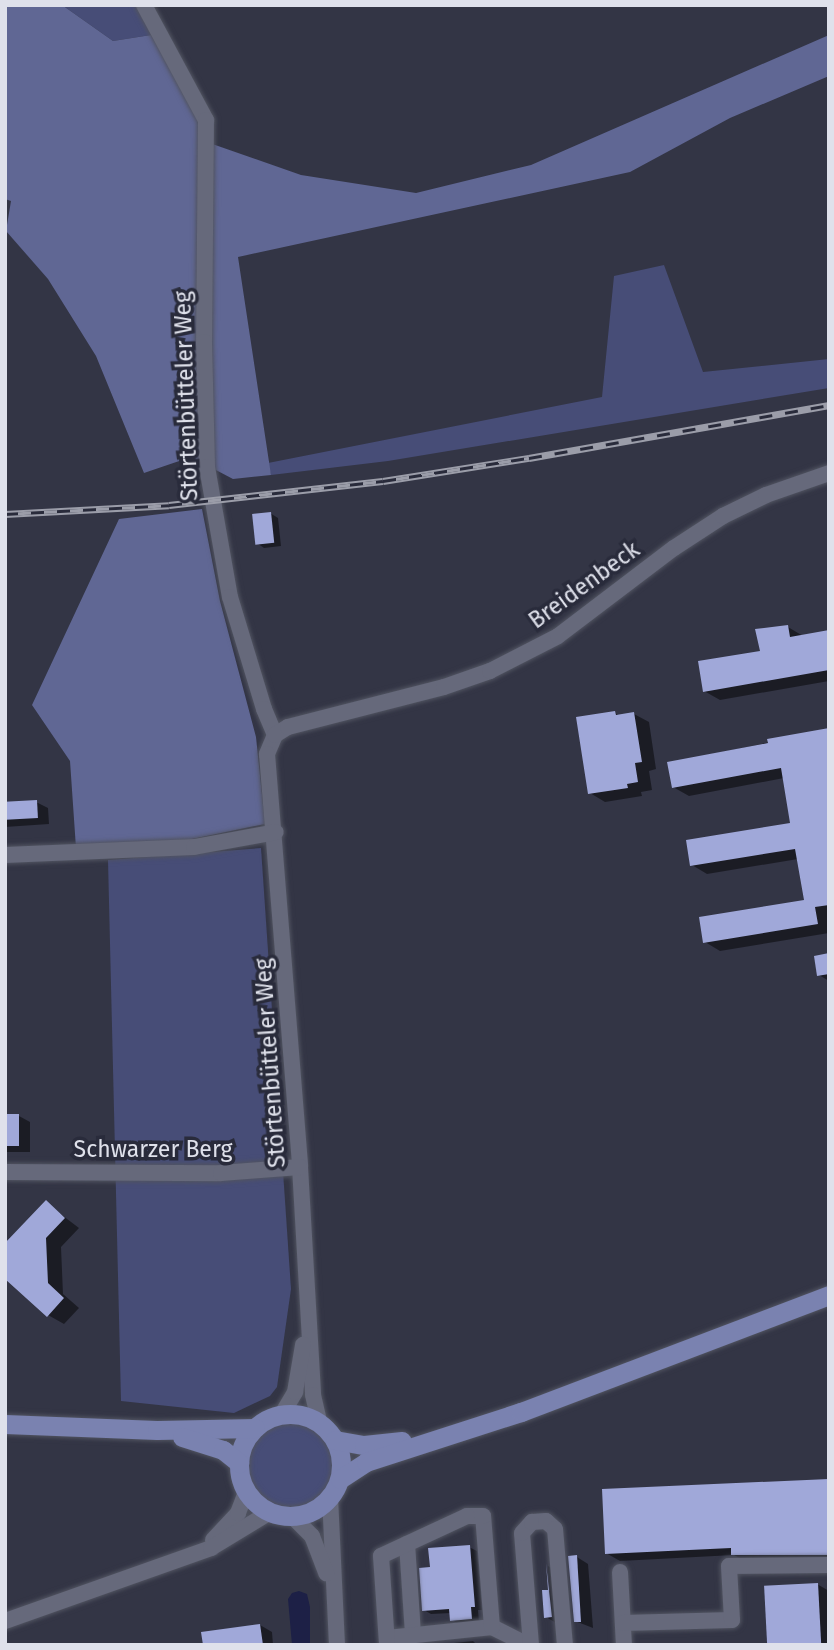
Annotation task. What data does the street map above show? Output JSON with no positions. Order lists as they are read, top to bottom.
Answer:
{
  "streets": {
    "street": ["Störtenbütteler Weg", "Breidenbeck", "Schwarzer Berg"]
  },
  "crossings": [
    ["Störtenbütteler Weg", "Breidenbeck"],
    ["Störtenbütteler Weg", "Schwarzer Berg"]
  ]
}
